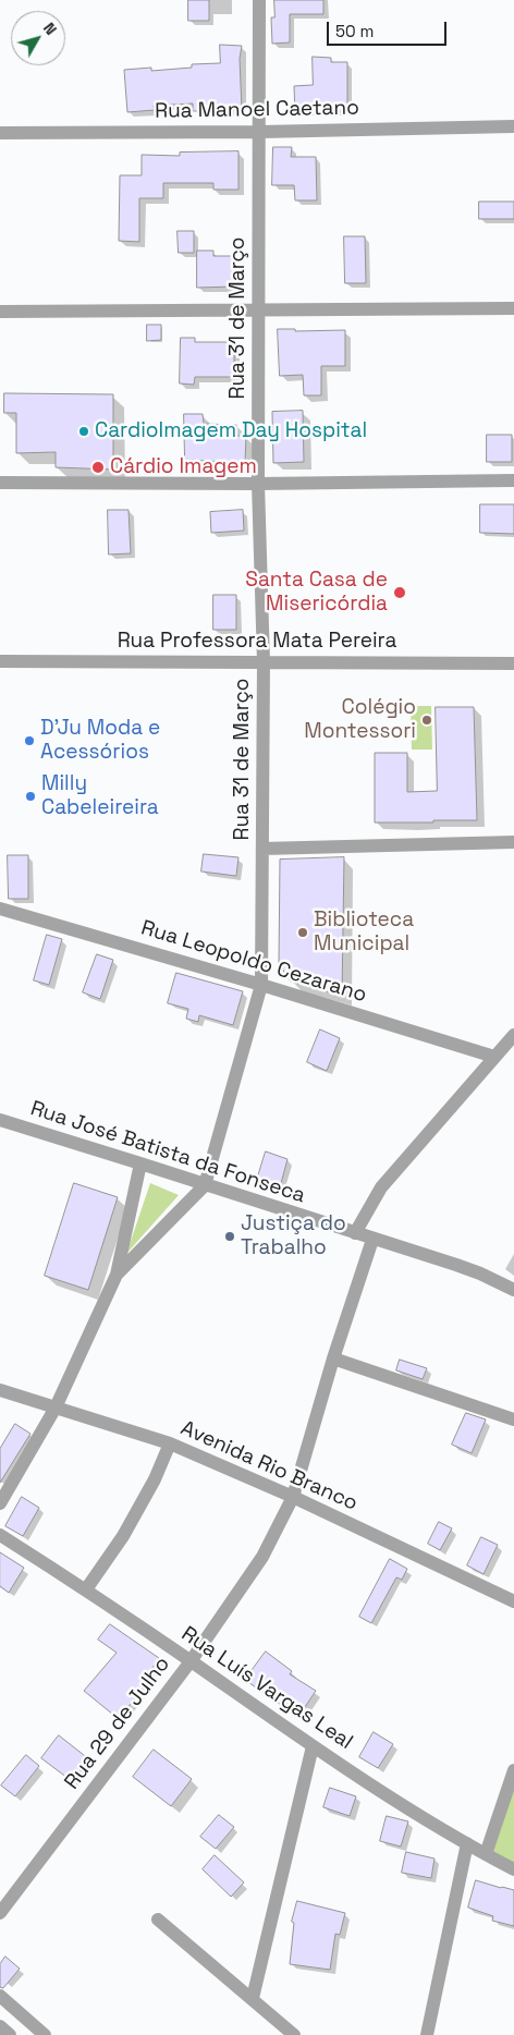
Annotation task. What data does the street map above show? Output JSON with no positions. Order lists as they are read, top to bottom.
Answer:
{
  "streets": {
    "street": [
      "Rua Manoel Caetano",
      "Rua 31 de Março",
      "Rua Professora Mata Pereira",
      "Rua Leopoldo Cezarano",
      "Rua José Batista da Fonseca",
      "Avenida Rio Branco",
      "Rua Luís Vargas Leal",
      "Rua 29 de Julho"
    ]
  },
  "crossings": [
    ["Rua Manoel Caetano", "Rua 31 de Março"],
    ["Rua 31 de Março", "Rua Professora Mata Pereira"],
    ["Rua 31 de Março", "Rua Leopoldo Cezarano"],
    ["Rua 31 de Março", "Rua José Batista da Fonseca"],
    ["Rua José Batista da Fonseca", "Rua 29 de Julho"],
    ["Avenida Rio Branco", "Rua 29 de Julho"],
    ["Rua Luís Vargas Leal", "Rua 29 de Julho"]
  ],
  "places": [
    "CardioImagem Day Hospital",
    "Cárdio Imagem",
    "Santa Casa de Misericórdia",
    "Colégio Montessori",
    "D'Ju Moda e Acessórios",
    "Milly Cabeleireira",
    "Biblioteca Municipal",
    "Justiça do Trabalho"
  ],
  "scale_bar": "50 m",
  "north": "top right"
}
